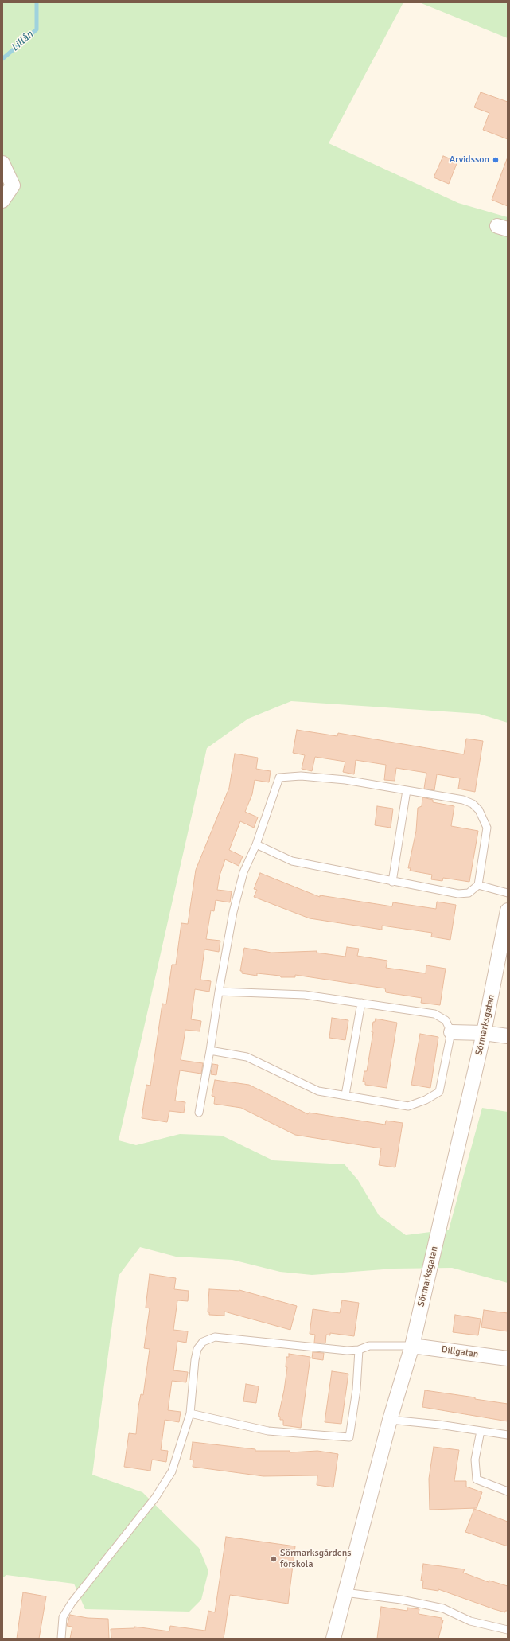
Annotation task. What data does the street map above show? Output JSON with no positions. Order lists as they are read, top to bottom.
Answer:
{
  "streets": {
    "street": ["Sörmarksgatan", "Dillgatan"]
  },
  "crossings": [
    ["Sörmarksgatan", "Dillgatan"]
  ],
  "water": ["Lillån"],
  "places": ["Arvidsson", "Sörmarksgårdens förskola"]
}
